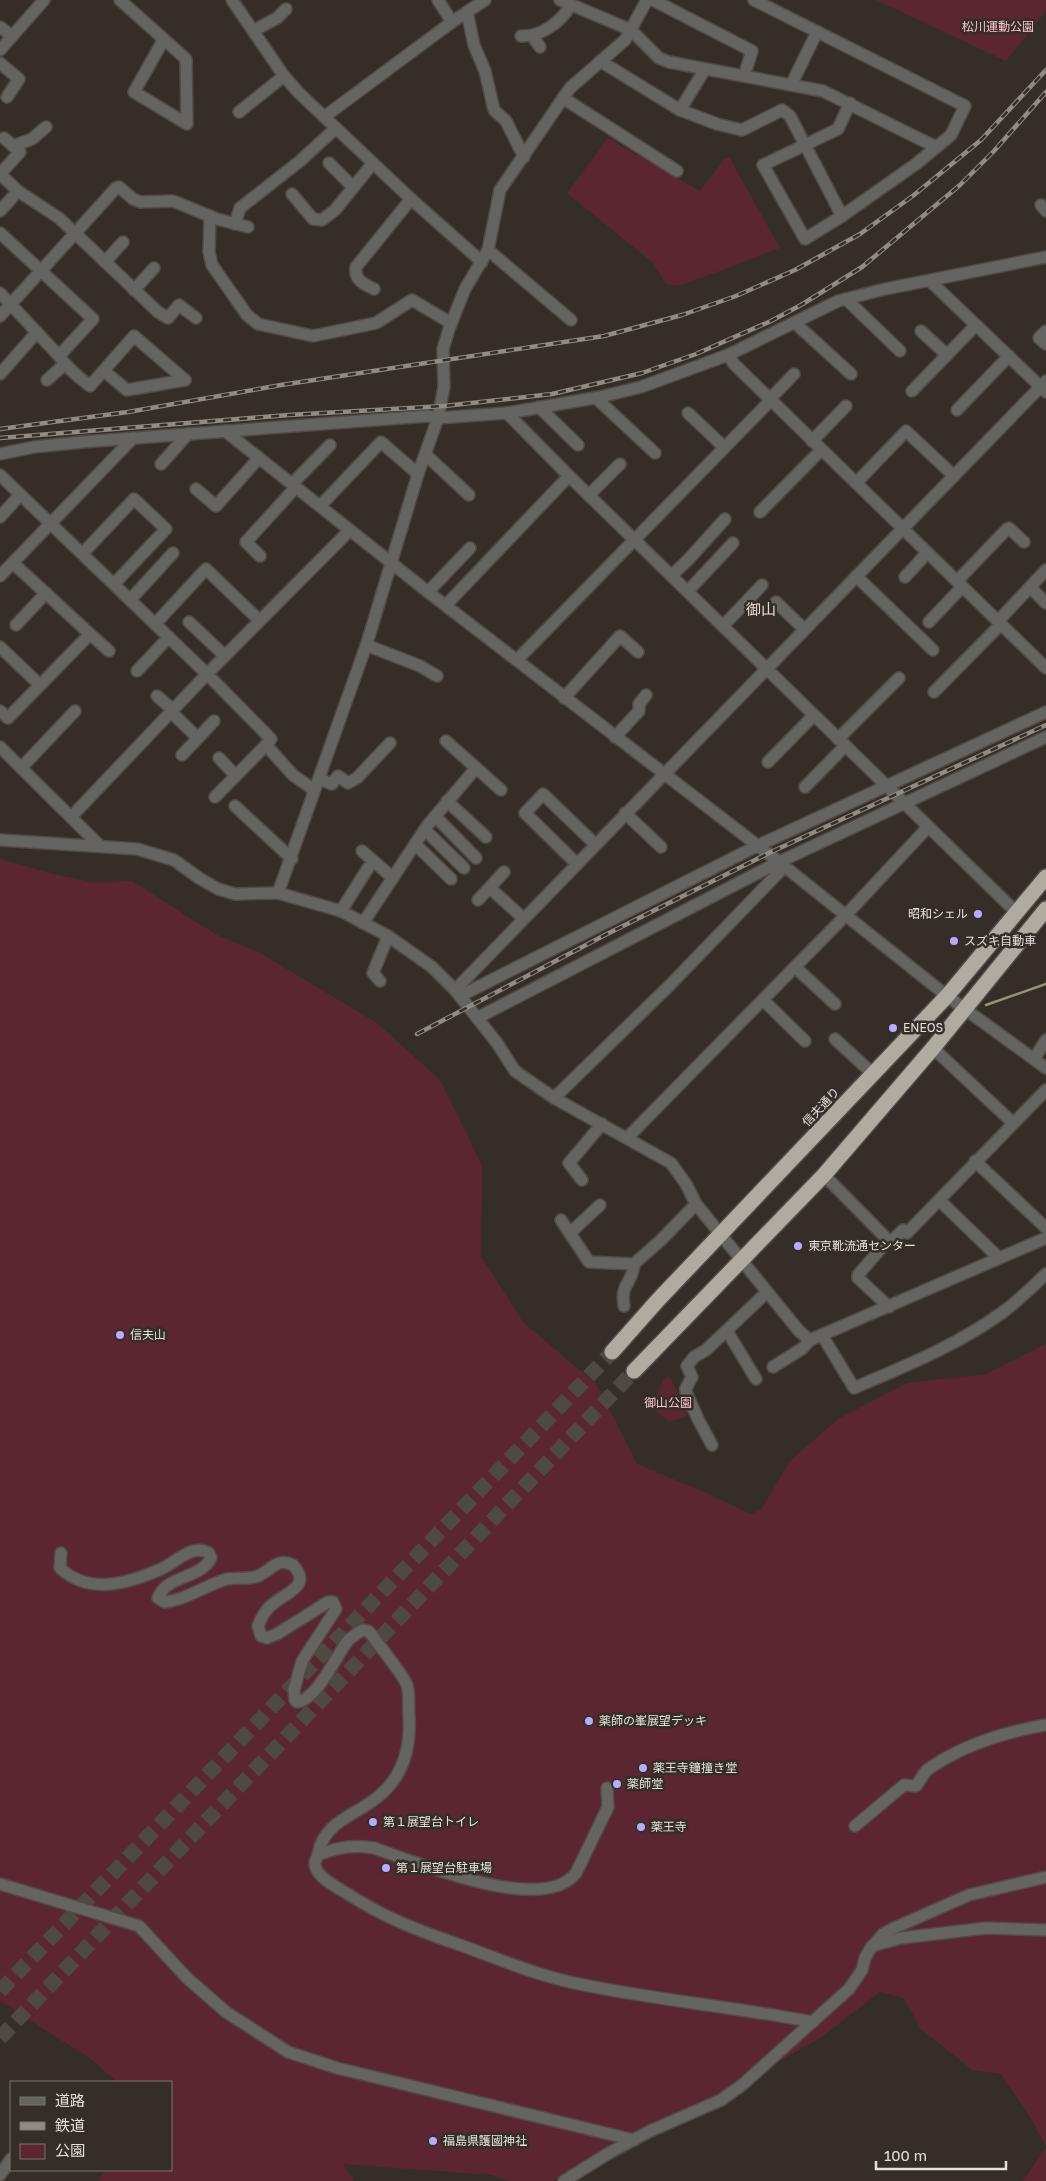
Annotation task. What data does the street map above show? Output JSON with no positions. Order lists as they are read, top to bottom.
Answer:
{
  "streets": {
    "highway": ["信夫通り"]
  },
  "districts": ["御山"],
  "parks": ["松川運動公園", "御山公園"],
  "places": [
    "昭和シェル",
    "スズキ自動車",
    "ENEOS",
    "東京靴流通センター",
    "信夫山",
    "薬師の峯展望デッキ",
    "薬王寺鐘撞き堂",
    "薬師堂",
    "第１展望台トイレ",
    "薬王寺",
    "第１展望台駐車場",
    "福島県護國神社"
  ],
  "legend": ["道路", "鉄道", "公園"],
  "scale_bar": "100 m"
}
